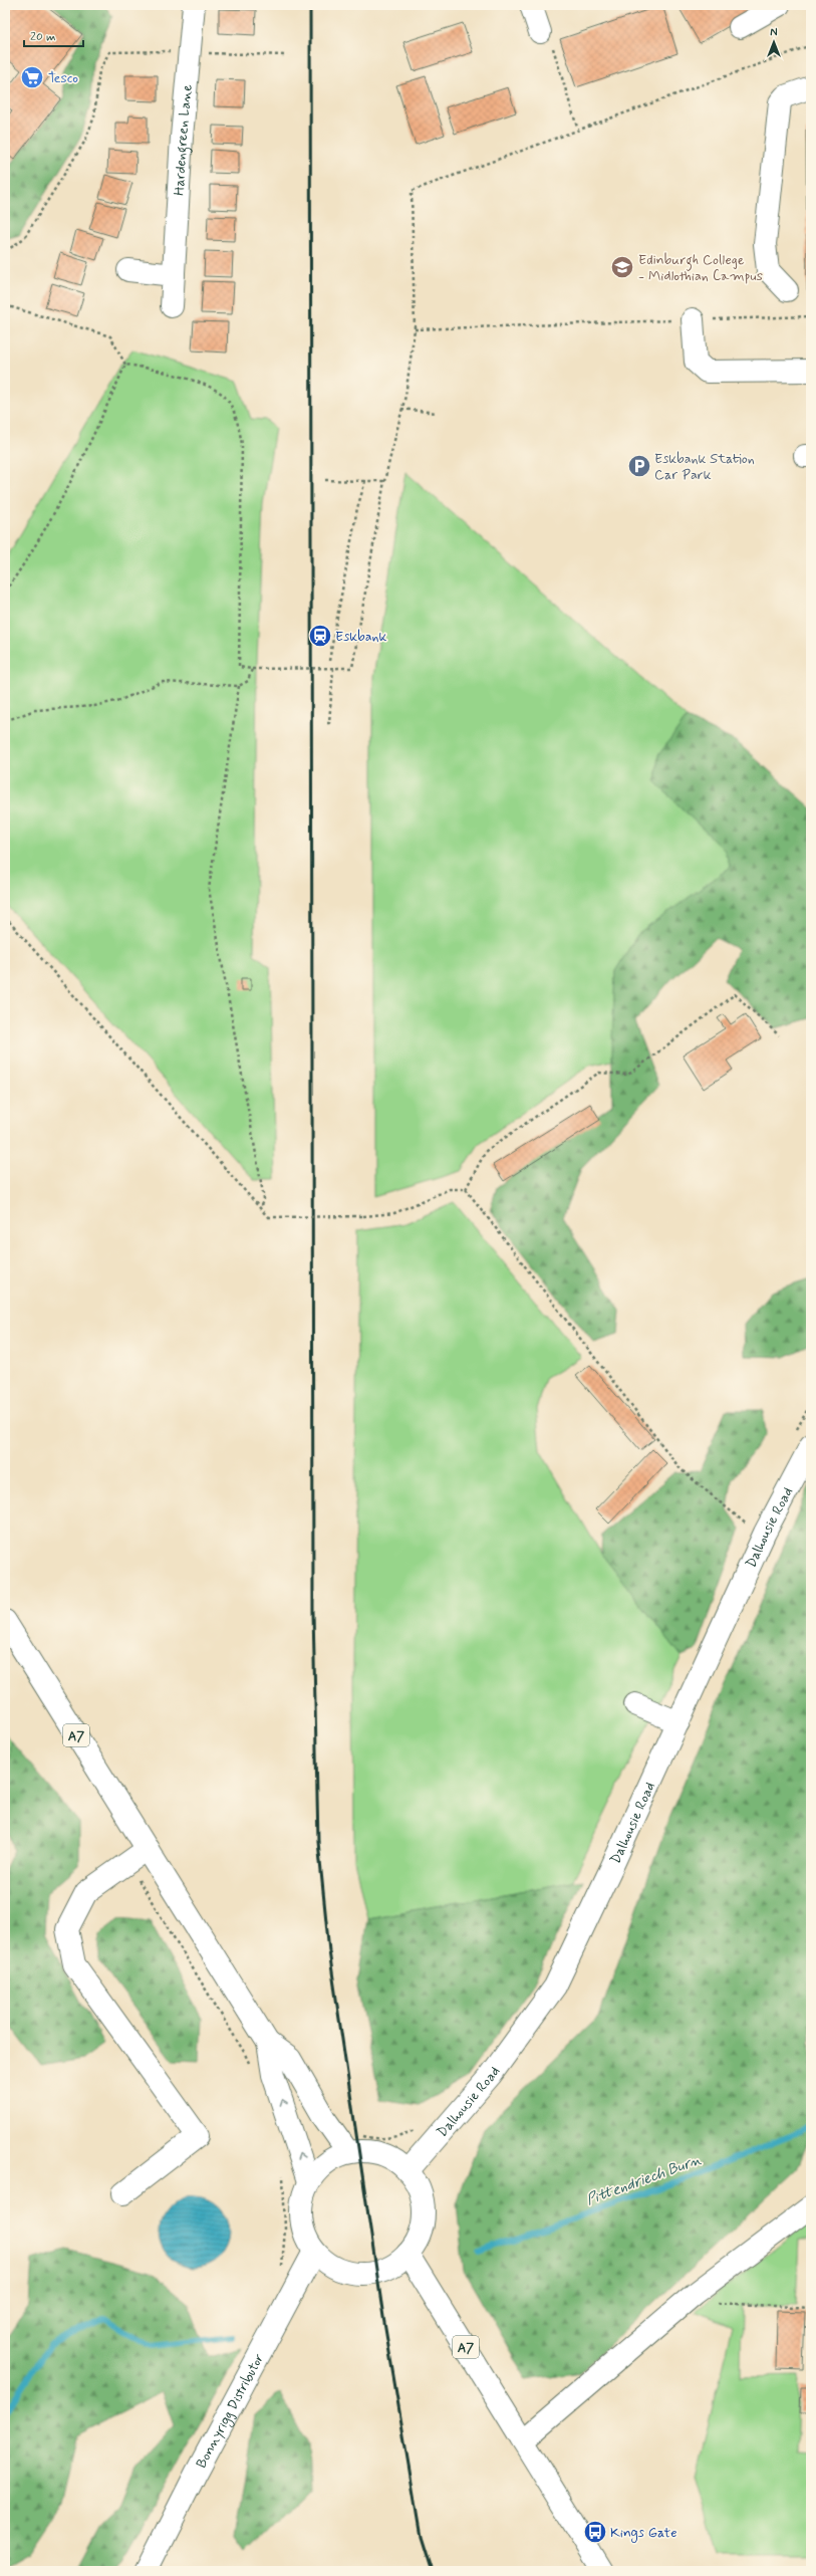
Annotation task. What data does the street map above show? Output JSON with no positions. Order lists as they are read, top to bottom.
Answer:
{
  "streets": {
    "main road": [
      "Hardengreen Lane",
      "Dalhousie Road",
      "A7",
      "Bonnyrigg Distributor"
    ]
  },
  "crossings": [
    ["Dalhousie Road", "A7"],
    ["Dalhousie Road", "Bonnyrigg Distributor"],
    ["A7", "Bonnyrigg Distributor"]
  ],
  "water": ["Pittendriech Burn"],
  "places": {
    "supermarket": ["Tesco"],
    "school or university": ["Edinburgh College - Midlothian Campus"],
    "parking": ["Eskbank Station Car Park"],
    "station": ["Eskbank"],
    "bus stop": ["Kings Gate"]
  },
  "scale_bar": "20 m",
  "north": "top"
}
